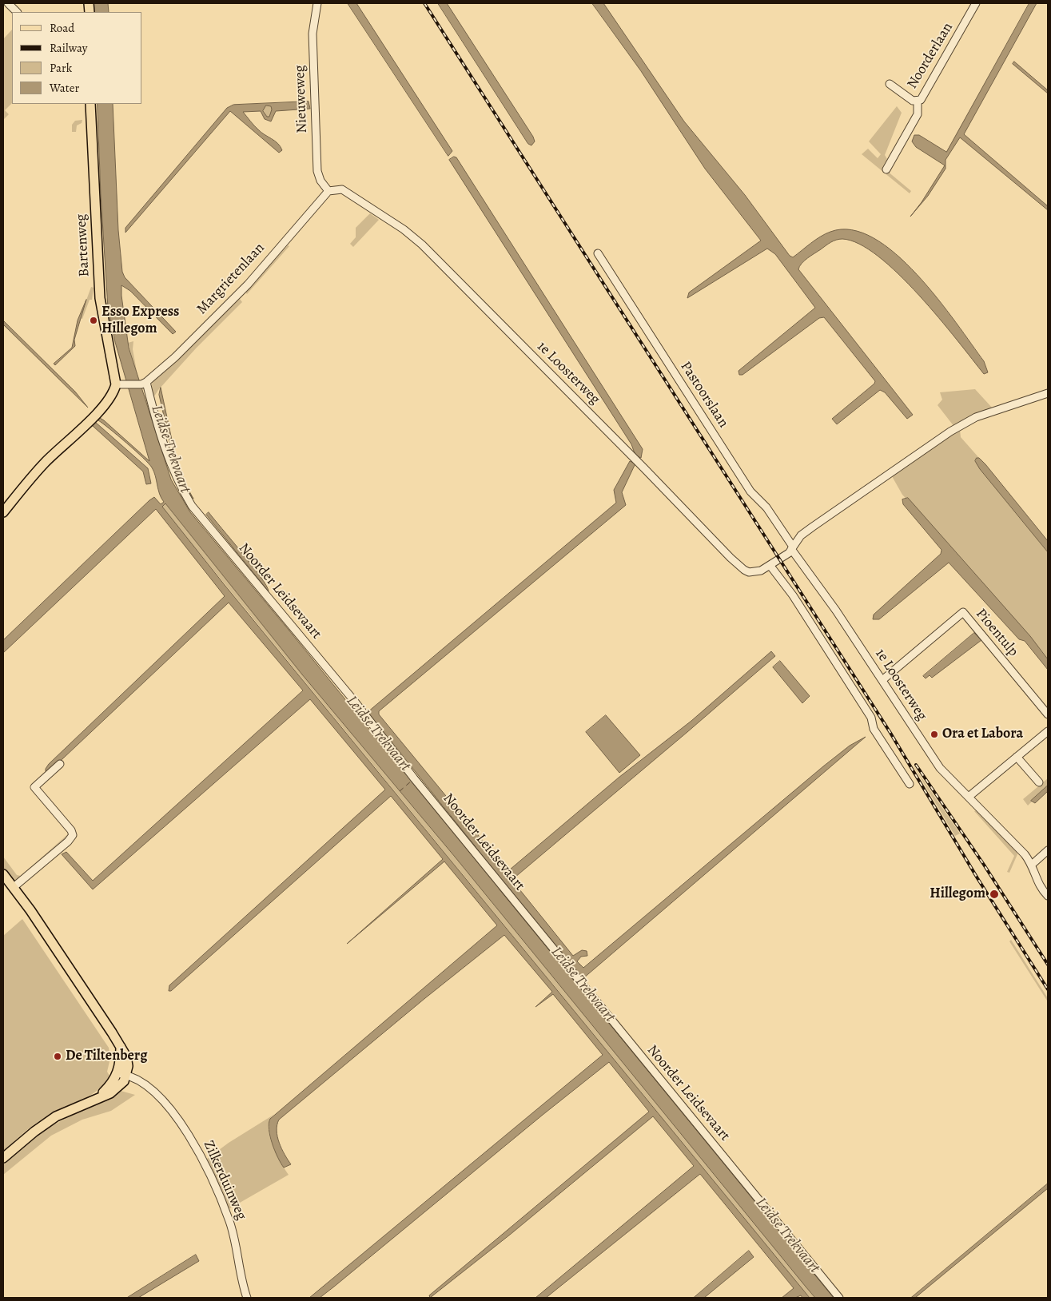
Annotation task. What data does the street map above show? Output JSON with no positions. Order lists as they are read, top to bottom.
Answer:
{
  "streets": {
    "main road": ["Bartenweg"],
    "street": [
      "Noorderlaan",
      "Nieuweweg",
      "Margrietenlaan",
      "1e Loosterweg",
      "Pastoorslaan",
      "Noorder Leidsevaart",
      "Pioentulp",
      "Zilkerduinweg"
    ]
  },
  "crossings": [
    ["Nieuweweg", "Margrietenlaan"],
    ["Nieuweweg", "1e Loosterweg"],
    ["Margrietenlaan", "1e Loosterweg"],
    ["Margrietenlaan", "Noorder Leidsevaart"],
    ["1e Loosterweg", "Pastoorslaan"],
    ["1e Loosterweg", "Pioentulp"]
  ],
  "water": ["Leidse Trekvaart"],
  "places": [
    "Esso Express Hillegom",
    "Ora et Labora",
    "Hillegom",
    "De Tiltenberg"
  ],
  "legend": [
    "Road",
    "Railway",
    "Park",
    "Water"
  ]
}
